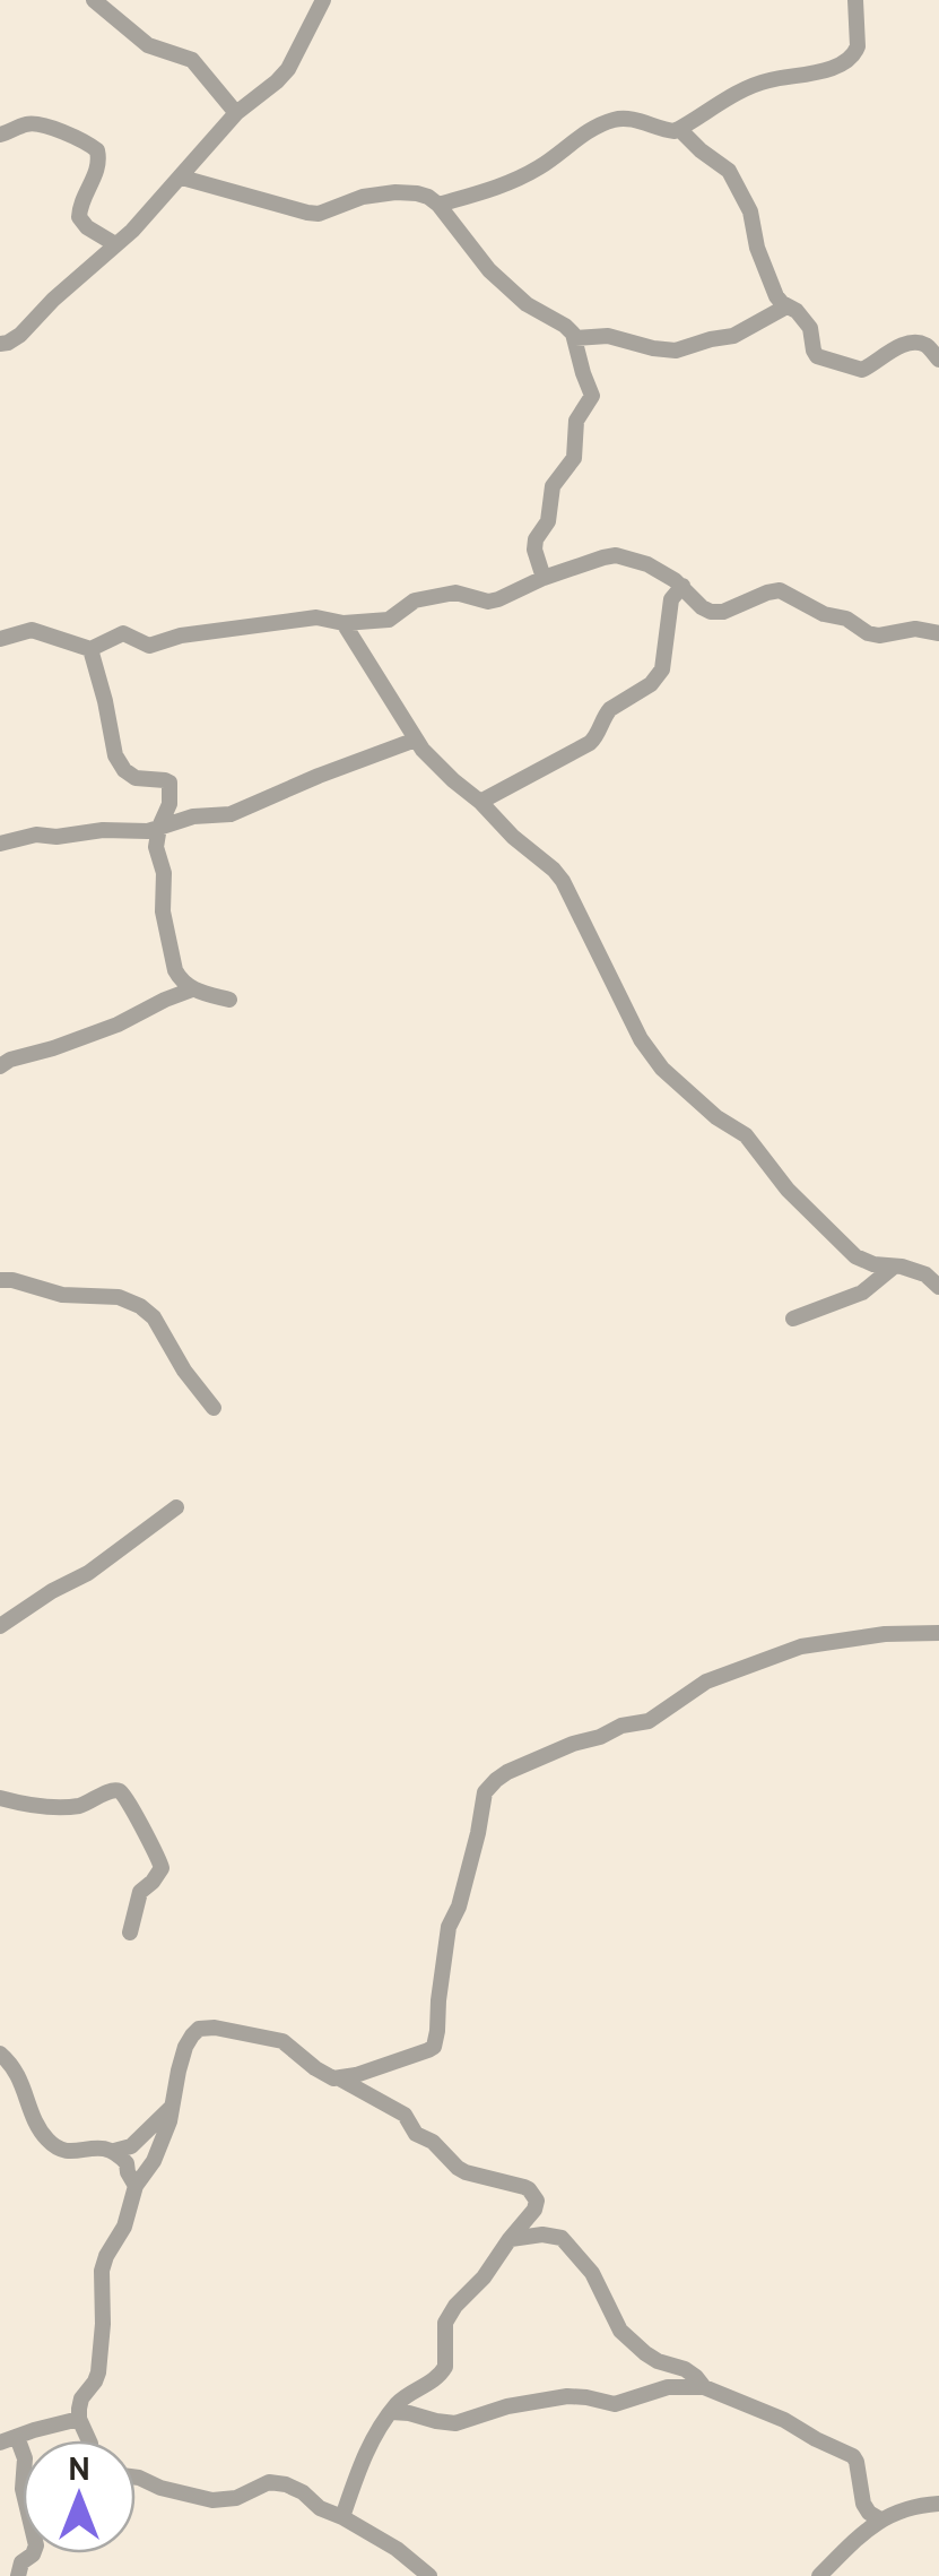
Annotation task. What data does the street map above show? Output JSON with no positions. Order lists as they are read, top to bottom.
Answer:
{
  "north": "top"
}
